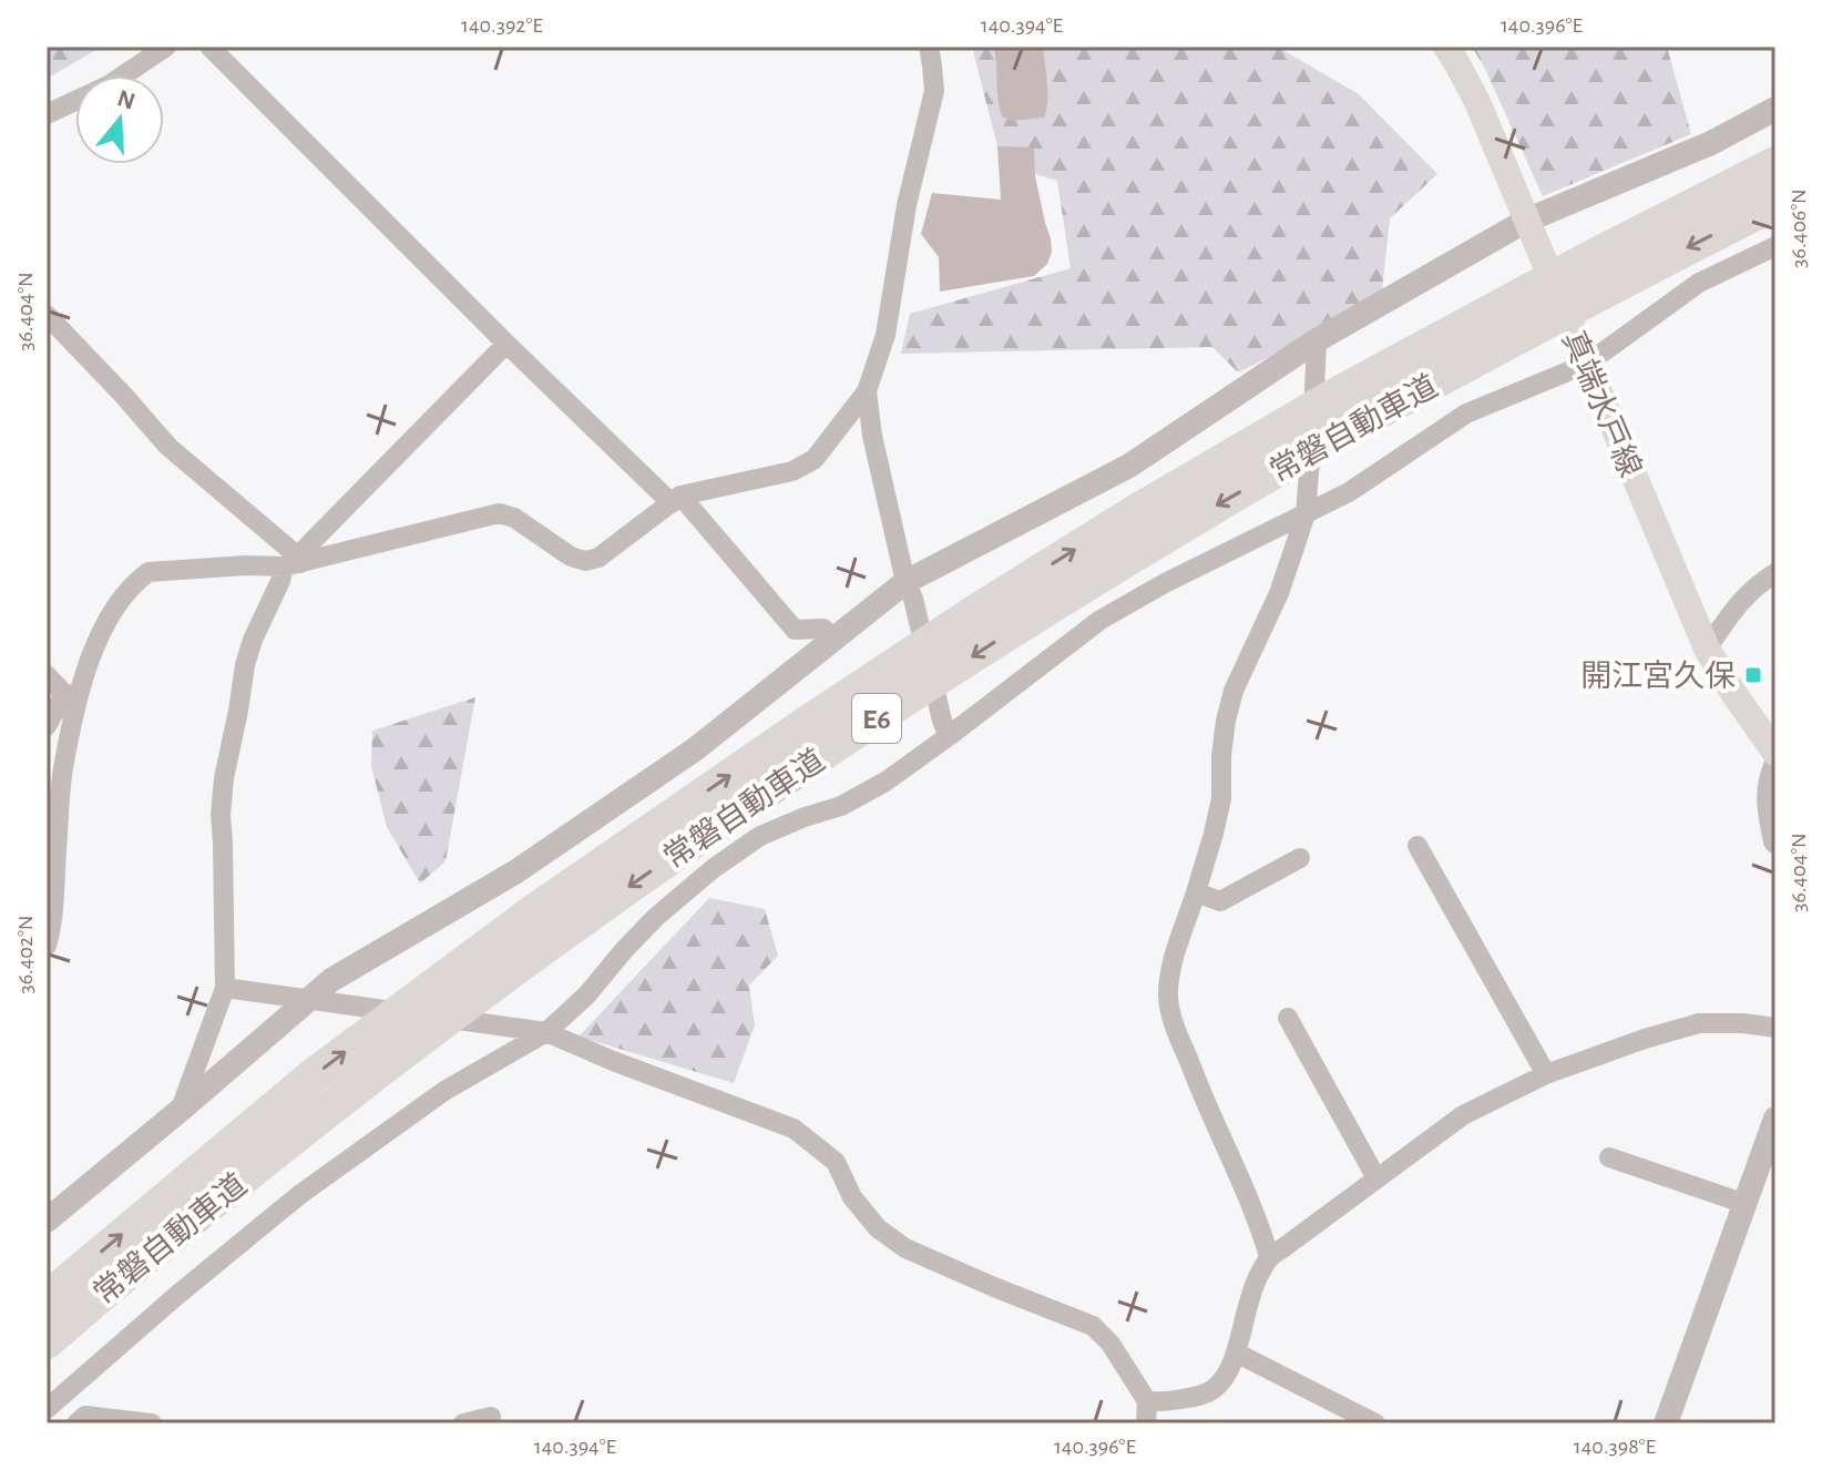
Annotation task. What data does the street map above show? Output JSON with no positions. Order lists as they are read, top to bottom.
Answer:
{
  "streets": {
    "highway": ["常磐自動車道", "E6"],
    "main road": ["真端水戸線"]
  },
  "places": {
    "transit": ["開江宮久保"]
  },
  "north": "top",
  "coordinates": [
    "140.392°E",
    "140.394°E",
    "140.396°E",
    "36.406°N",
    "36.404°N",
    "36.402°N",
    "140.398°E"
  ]
}
